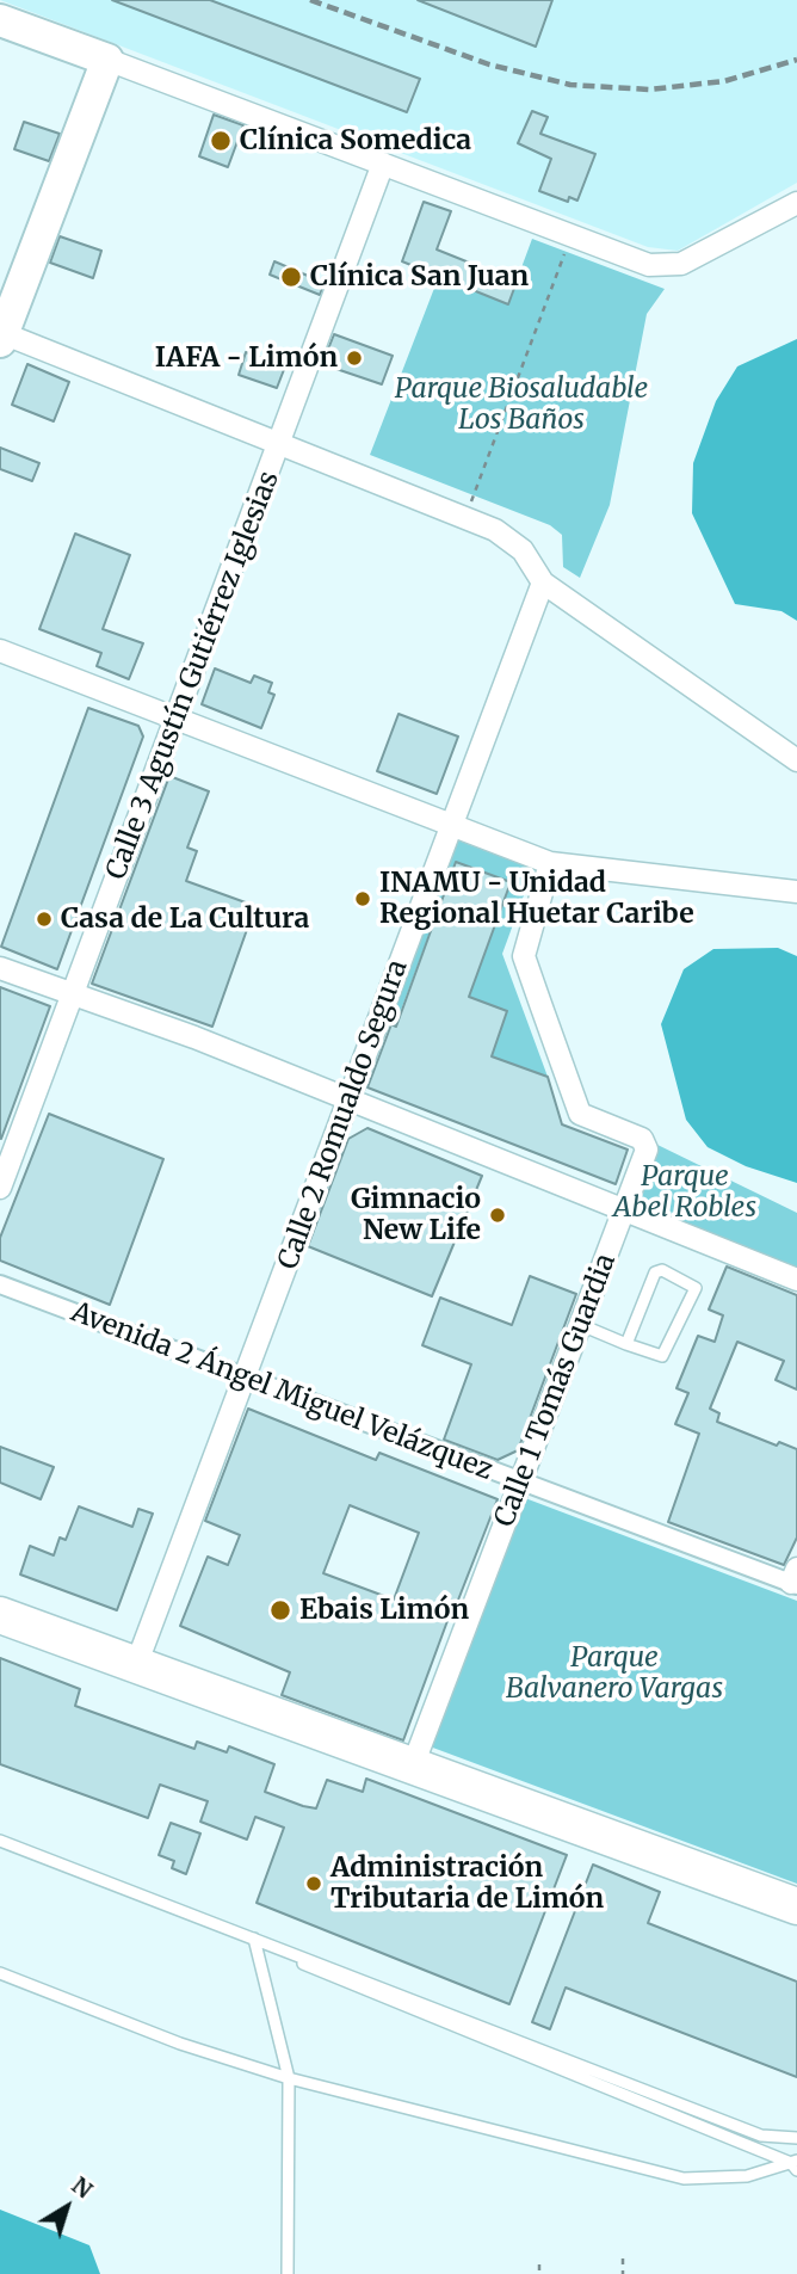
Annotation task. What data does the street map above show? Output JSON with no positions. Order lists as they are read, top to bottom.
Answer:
{
  "streets": {
    "street": [
      "Calle 3 Agustín Gutiérrez Iglesias",
      "Calle 2 Romualdo Segura",
      "Calle 1 Tomás Guardia",
      "Avenida 2 Ángel Miguel Velázquez"
    ]
  },
  "crossings": [
    ["Calle 2 Romualdo Segura", "Avenida 2 Ángel Miguel Velázquez"],
    ["Calle 1 Tomás Guardia", "Avenida 2 Ángel Miguel Velázquez"]
  ],
  "parks": ["Parque Biosaludable Los Baños", "Parque Abel Robles", "Parque Balvanero Vargas"],
  "places": [
    "Clínica Somedica",
    "Clínica San Juan",
    "IAFA - Limón",
    "INAMU - Unidad Regional Huetar Caribe",
    "Casa de La Cultura",
    "Gimnacio New Life",
    "Ebais Limón",
    "Administración Tributaria de Limón"
  ],
  "north": "top right"
}
